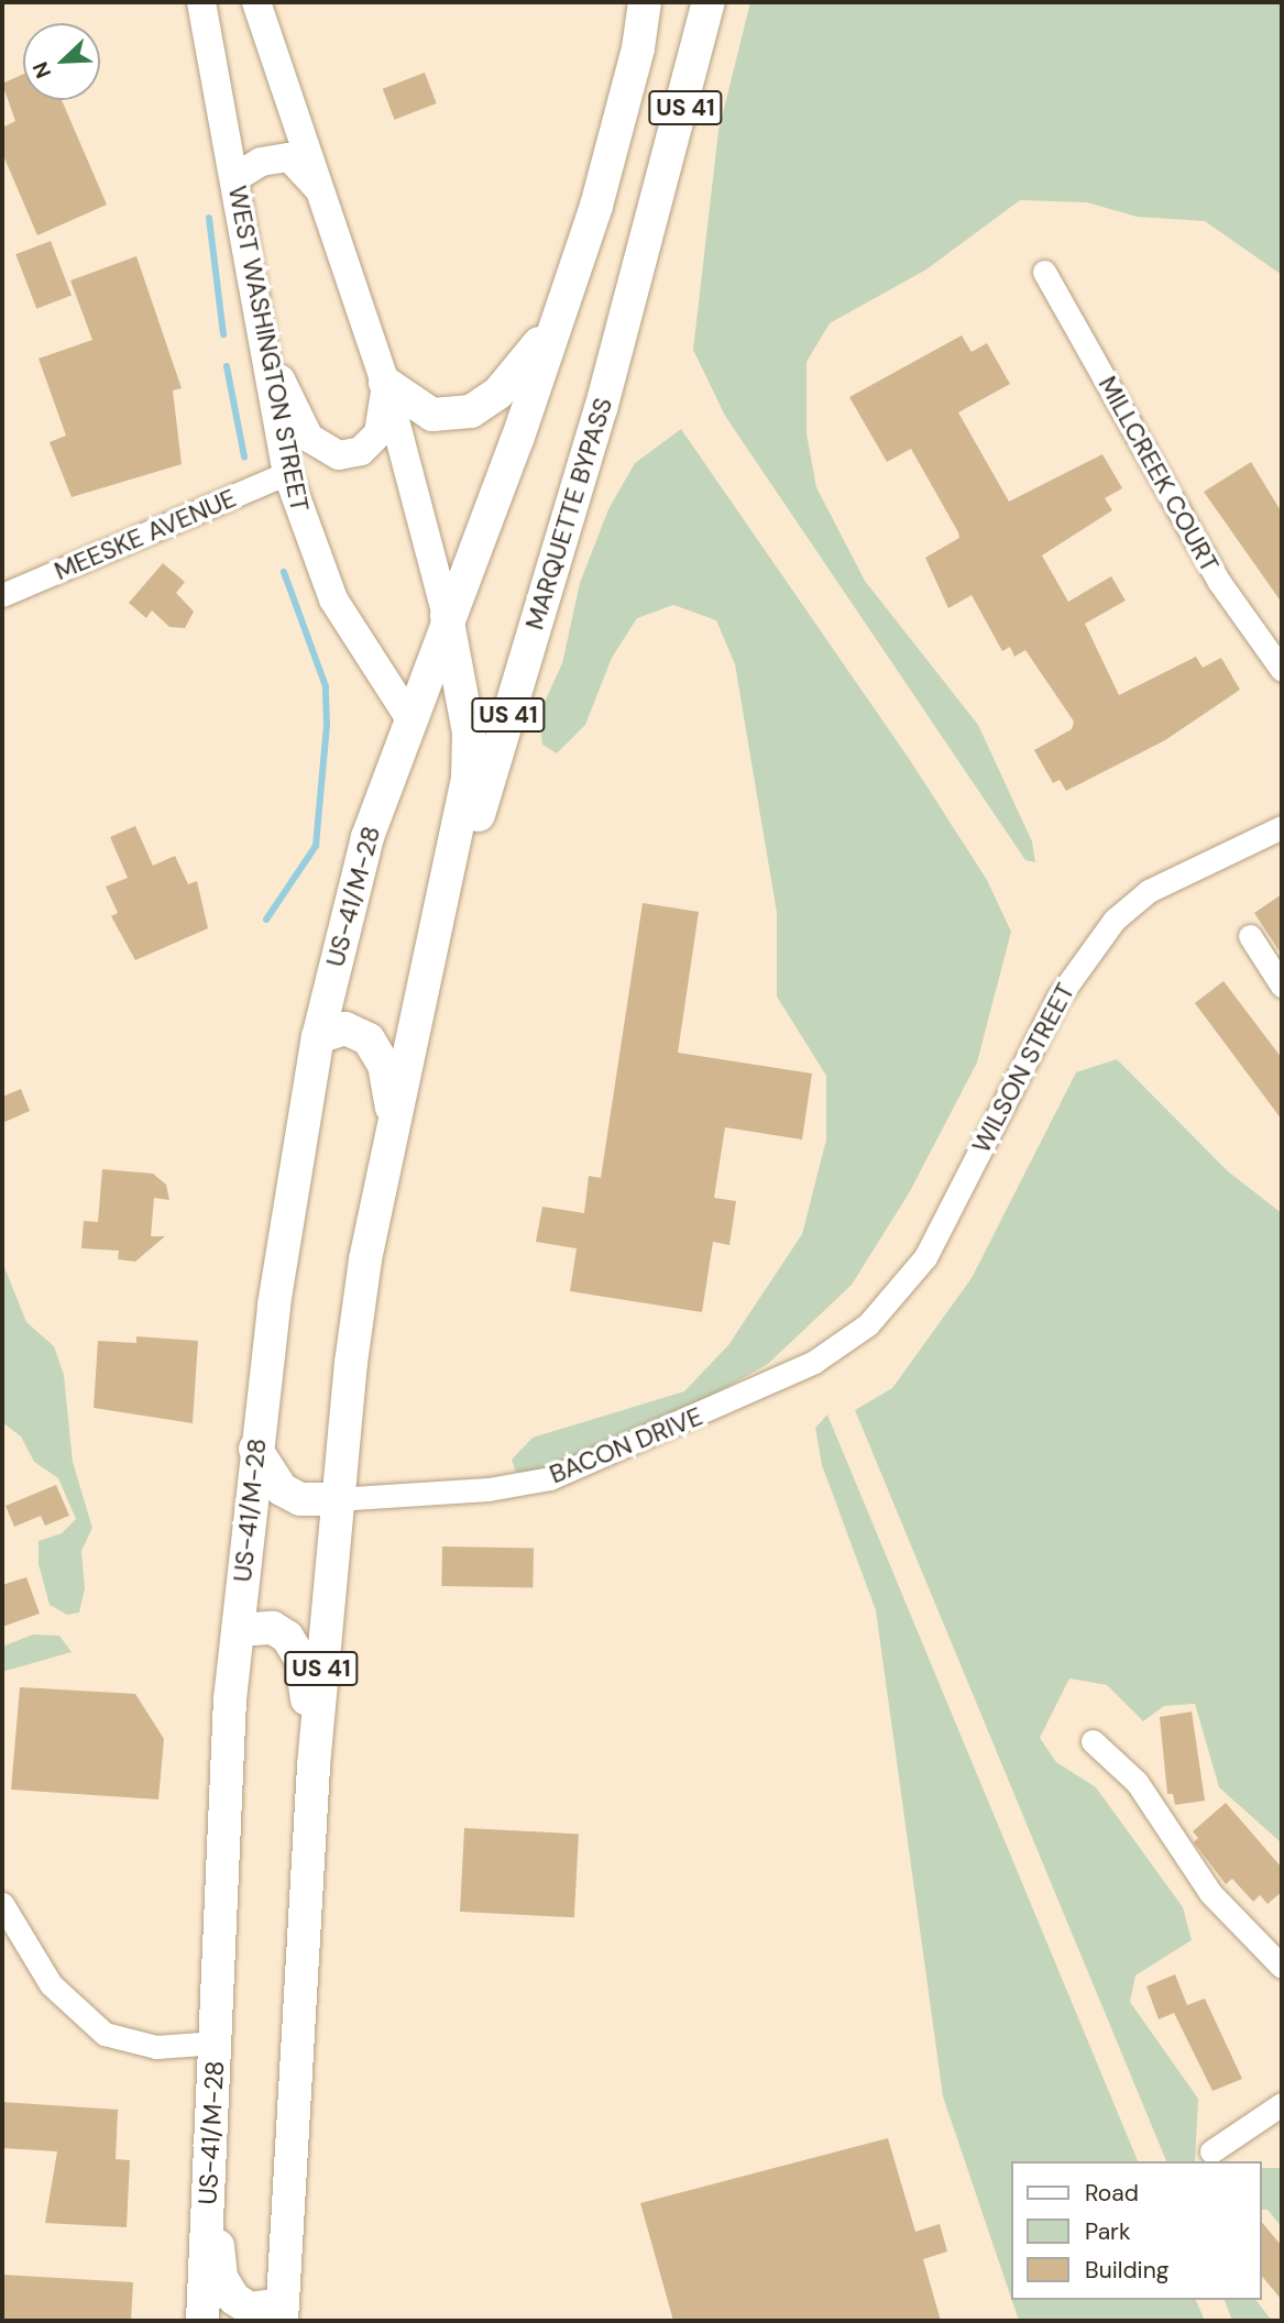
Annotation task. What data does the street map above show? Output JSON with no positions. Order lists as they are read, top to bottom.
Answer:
{
  "streets": {
    "highway": ["US 41", "MARQUETTE BYPASS", "US-41/M-28"],
    "main road": ["WEST WASHINGTON STREET"],
    "street": [
      "MILLCREEK COURT",
      "MEESKE AVENUE",
      "WILSON STREET",
      "BACON DRIVE"
    ]
  },
  "crossings": [
    ["US 41", "WEST WASHINGTON STREET"],
    ["US 41", "MARQUETTE BYPASS"],
    ["US 41", "US-41/M-28"],
    ["US 41", "BACON DRIVE"],
    ["WEST WASHINGTON STREET", "MEESKE AVENUE"],
    ["WEST WASHINGTON STREET", "US-41/M-28"],
    ["WILSON STREET", "BACON DRIVE"]
  ],
  "legend": ["Road", "Park", "Building"],
  "north": "bottom left"
}
